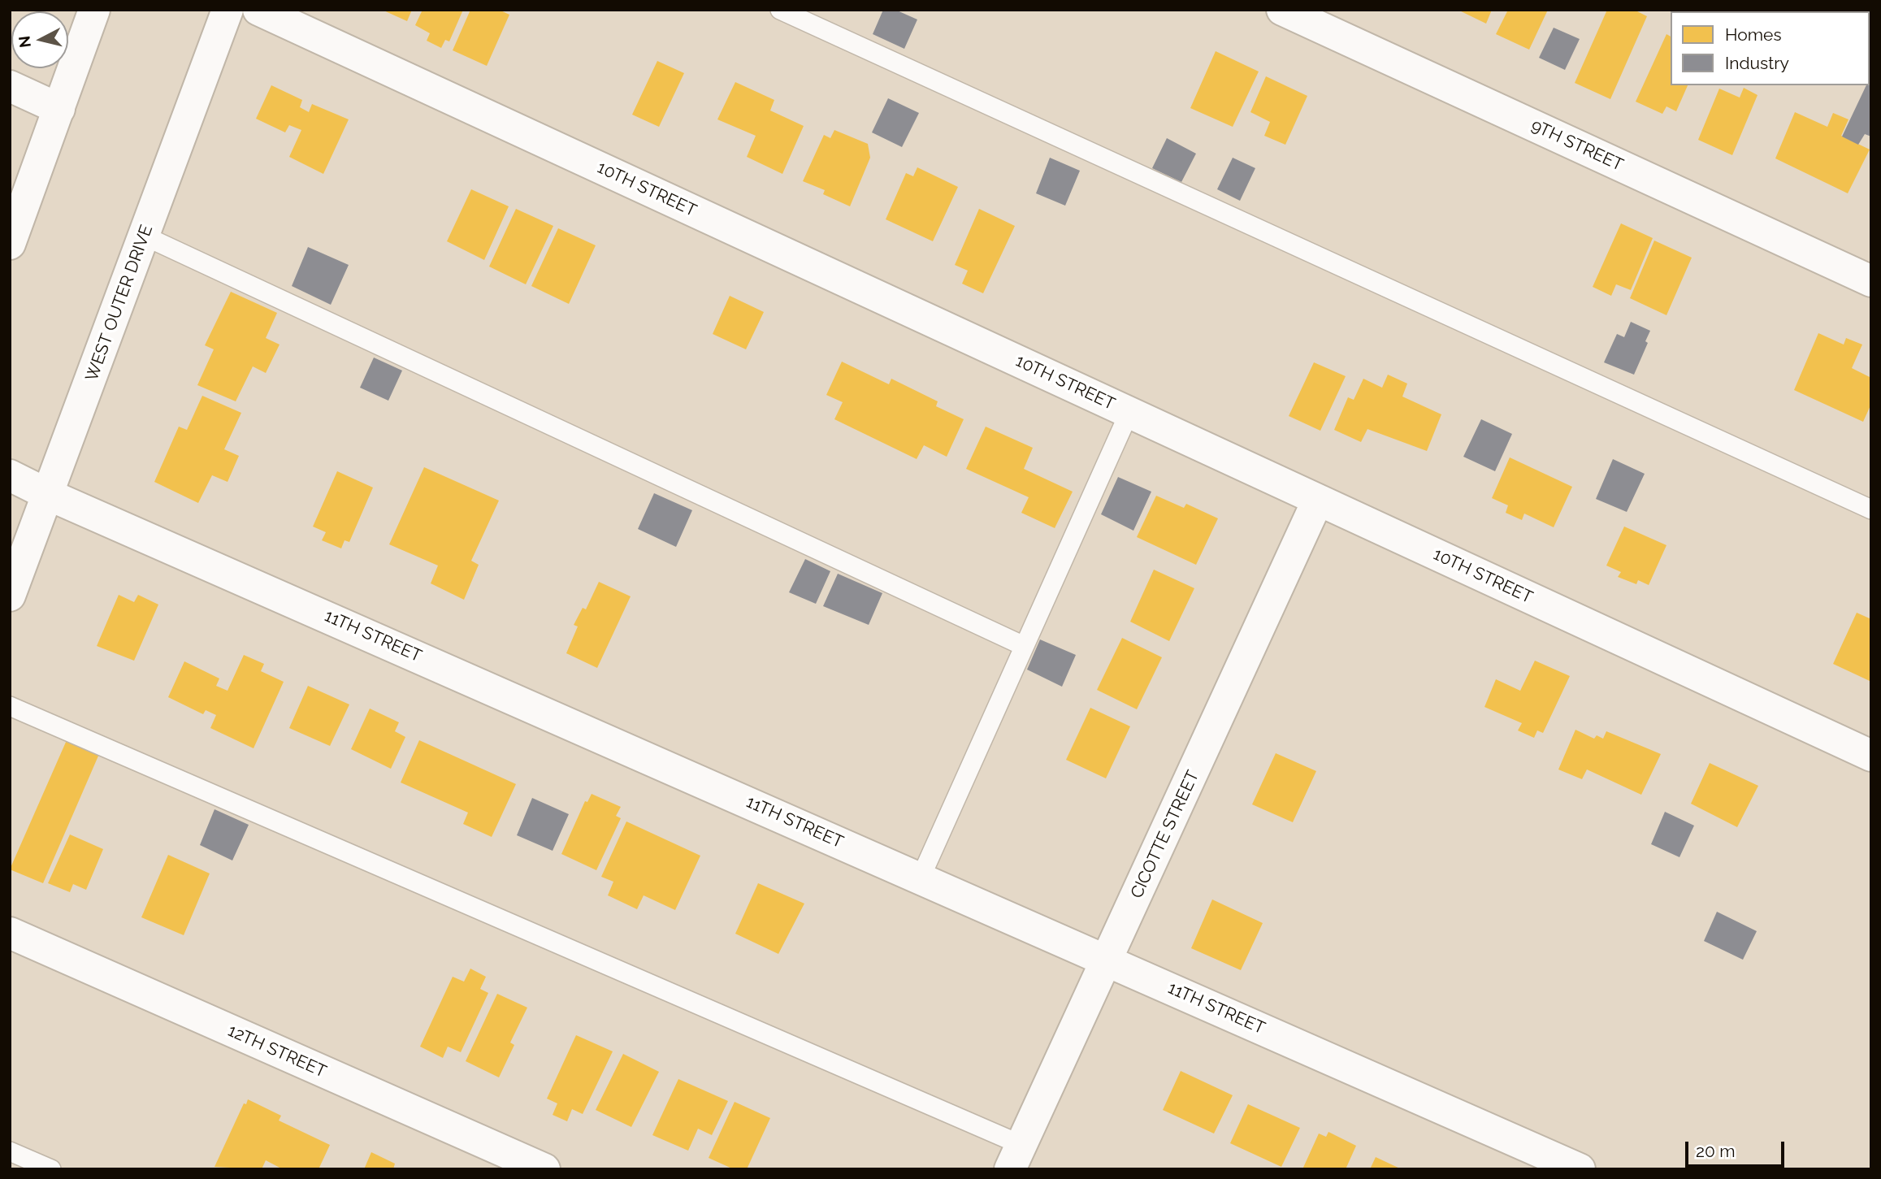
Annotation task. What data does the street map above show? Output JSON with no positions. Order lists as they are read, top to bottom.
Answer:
{
  "streets": {
    "street": [
      "9TH STREET",
      "10TH STREET",
      "WEST OUTER DRIVE",
      "11TH STREET",
      "CICOTTE STREET",
      "12TH STREET"
    ]
  },
  "crossings": [
    ["10TH STREET", "CICOTTE STREET"],
    ["WEST OUTER DRIVE", "11TH STREET"],
    ["11TH STREET", "CICOTTE STREET"]
  ],
  "legend": ["Homes", "Industry"],
  "scale_bar": "20 m",
  "north": "left"
}
